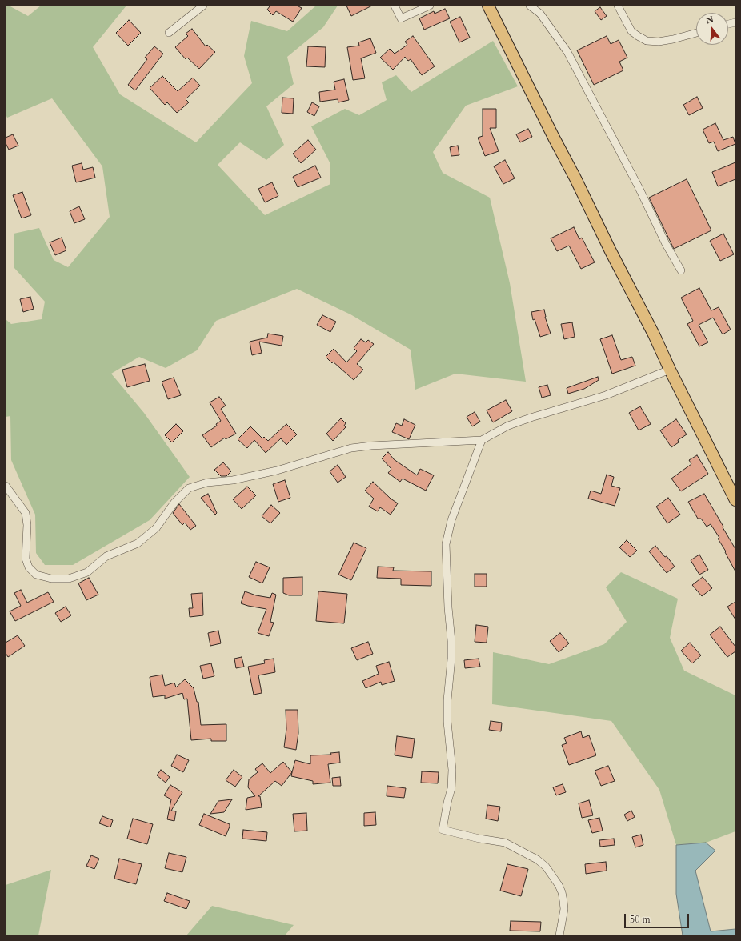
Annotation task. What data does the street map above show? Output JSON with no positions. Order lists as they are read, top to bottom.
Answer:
{
  "scale_bar": "50 m",
  "north": "top"
}
